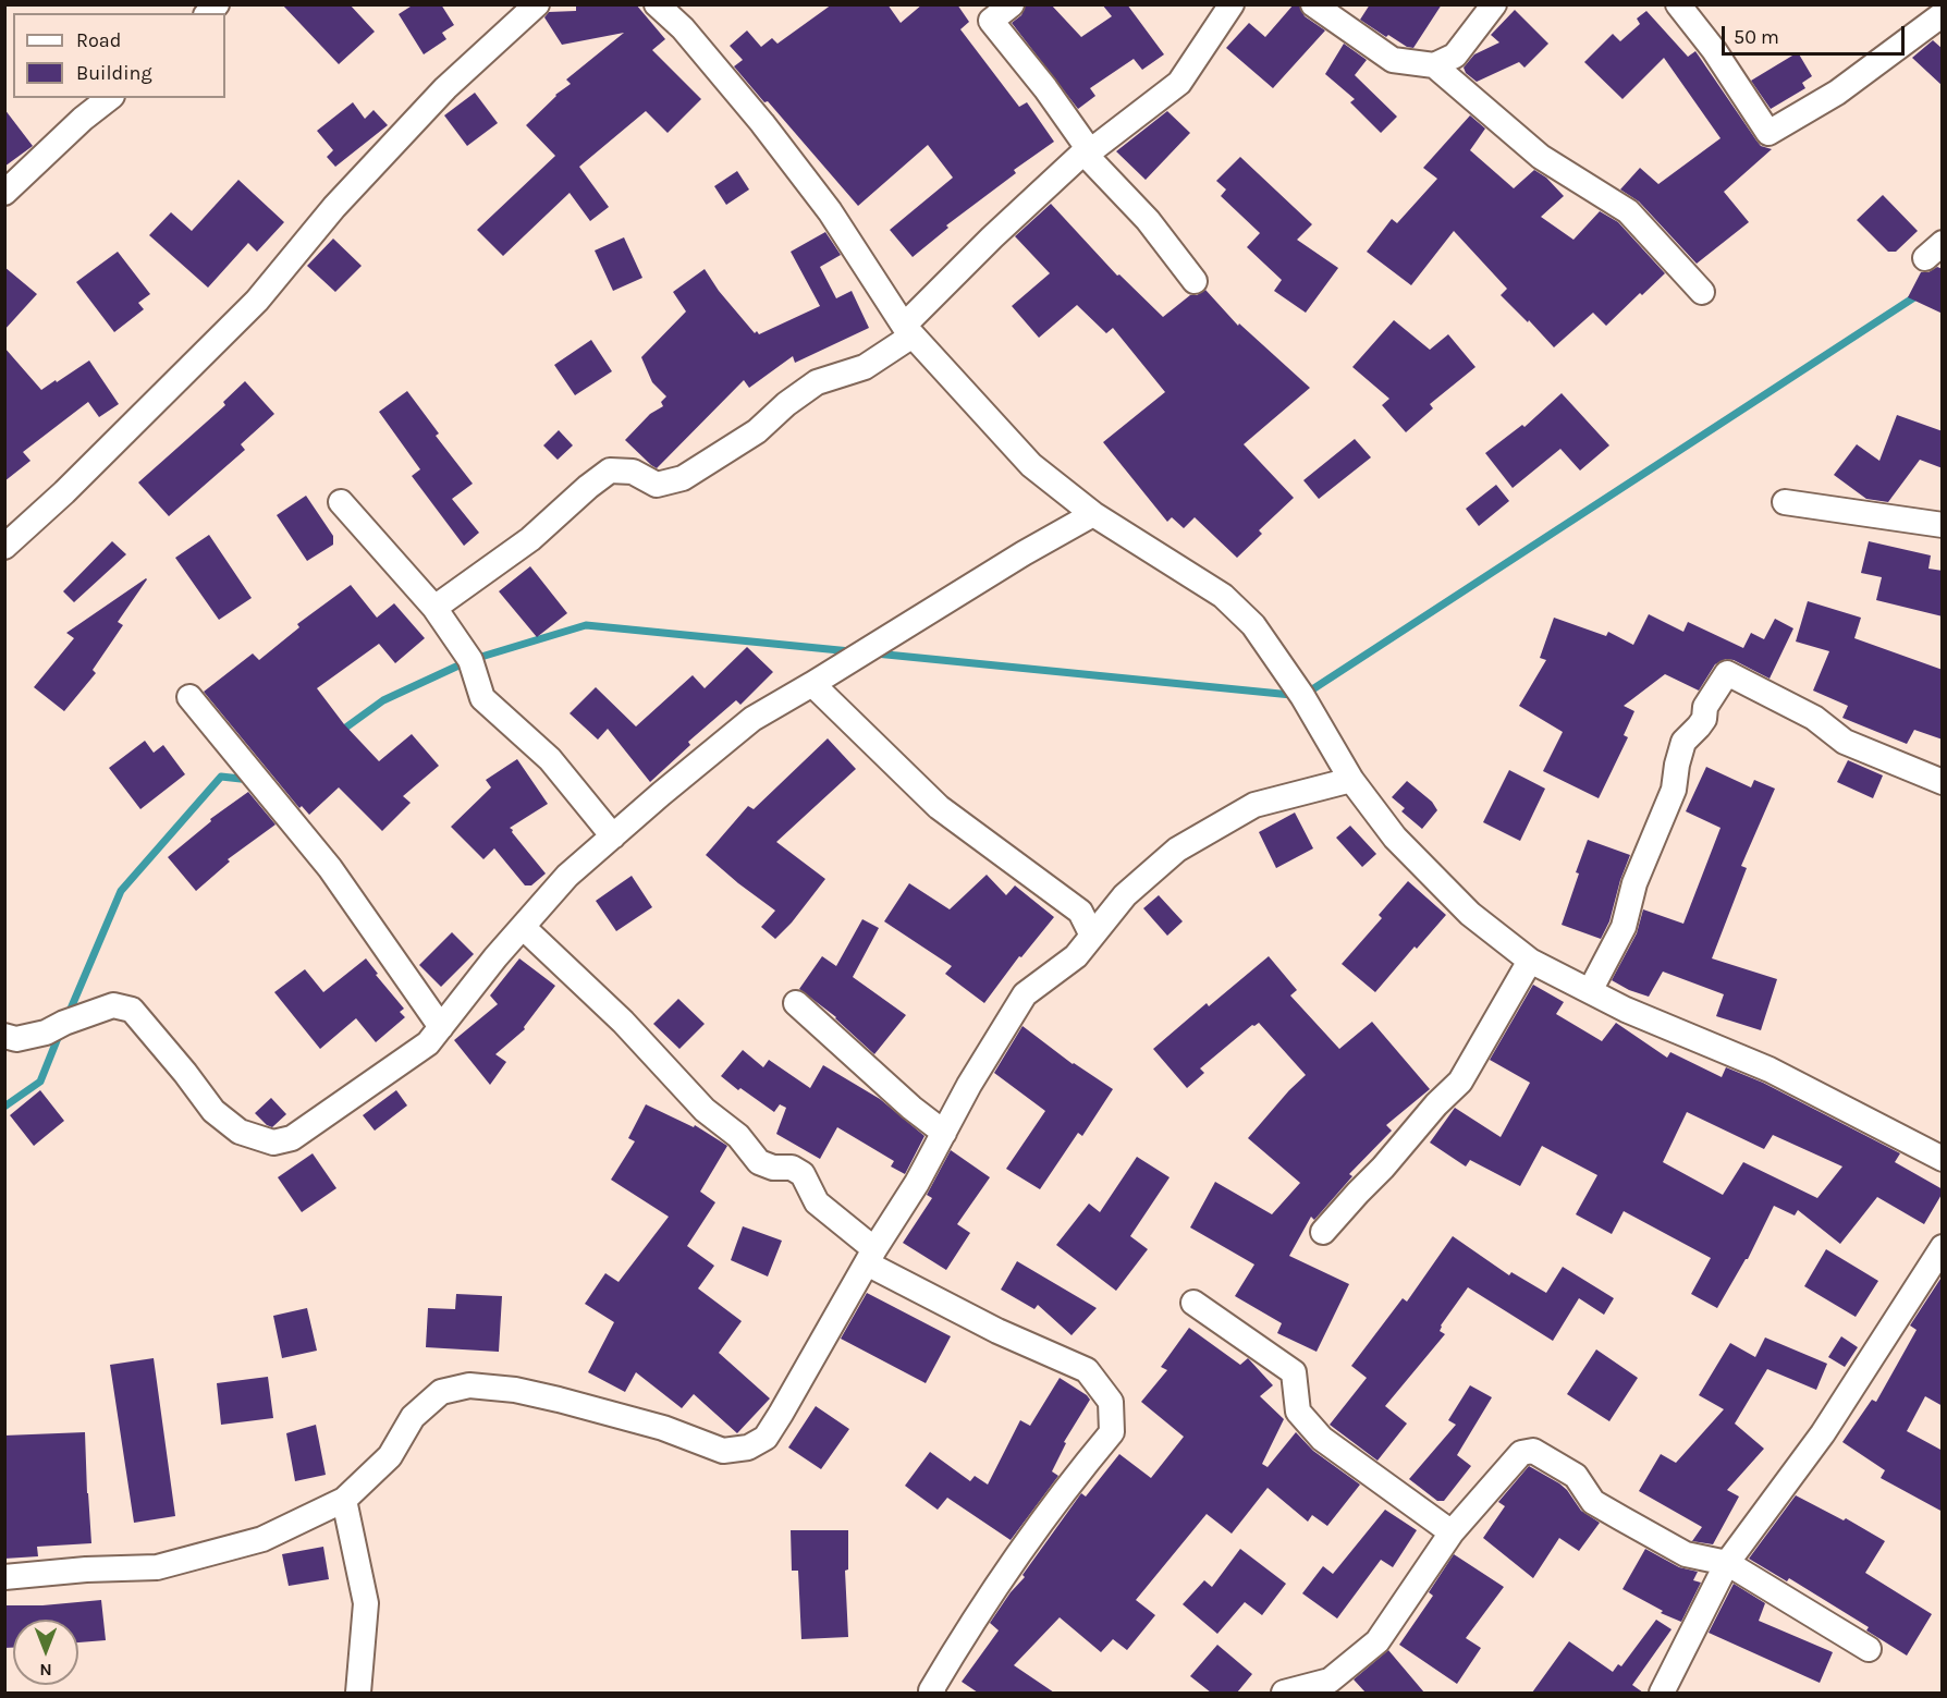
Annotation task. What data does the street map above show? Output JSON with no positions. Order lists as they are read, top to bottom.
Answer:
{
  "legend": ["Road", "Building"],
  "scale_bar": "50 m",
  "north": "bottom"
}
